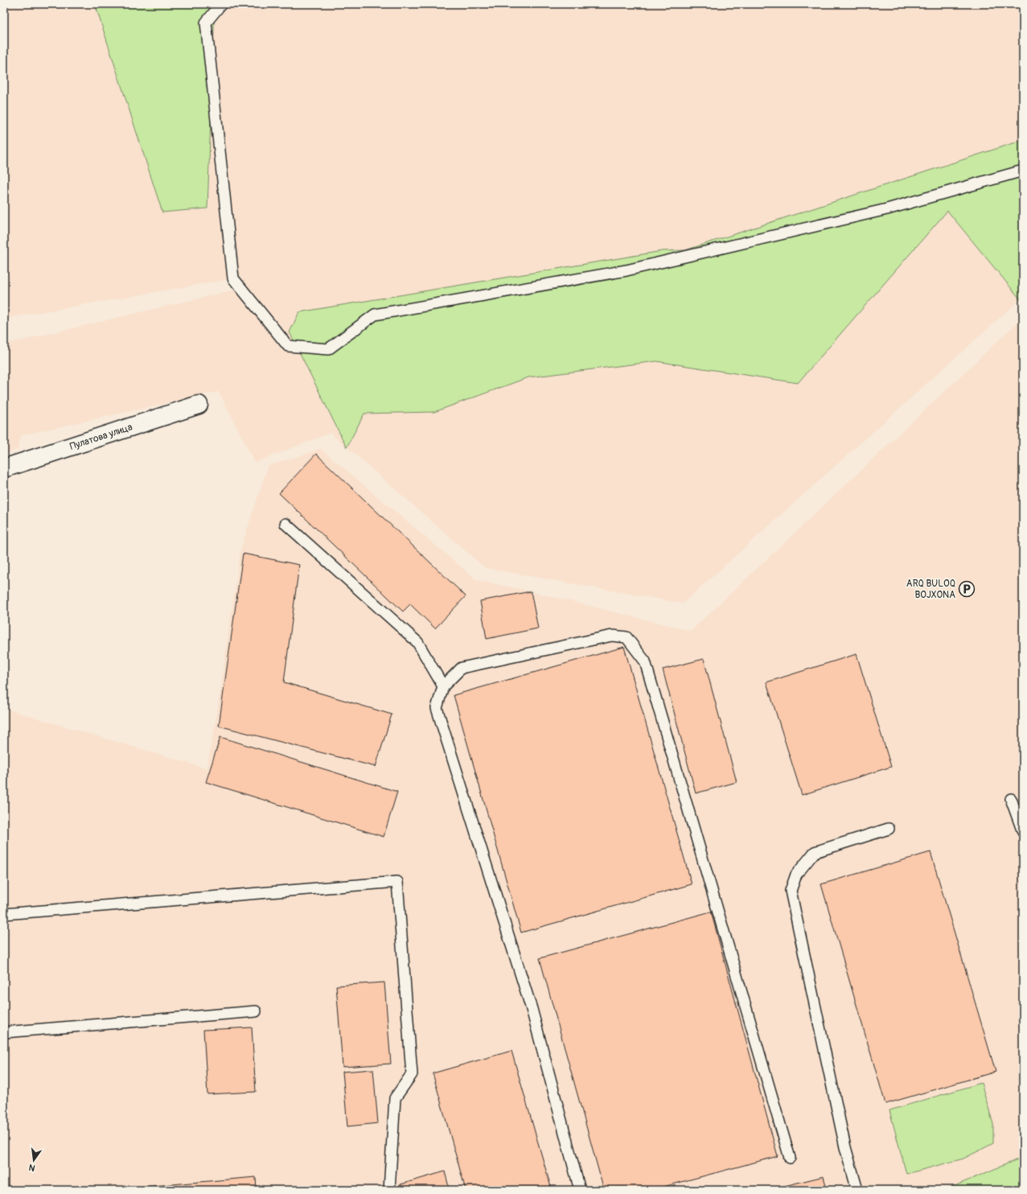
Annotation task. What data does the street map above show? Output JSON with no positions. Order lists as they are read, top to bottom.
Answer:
{
  "streets": {
    "street": ["Пулатова улица"]
  },
  "places": {
    "parking": ["ARQ BULOQ BOJXONA"]
  },
  "north": "bottom"
}
